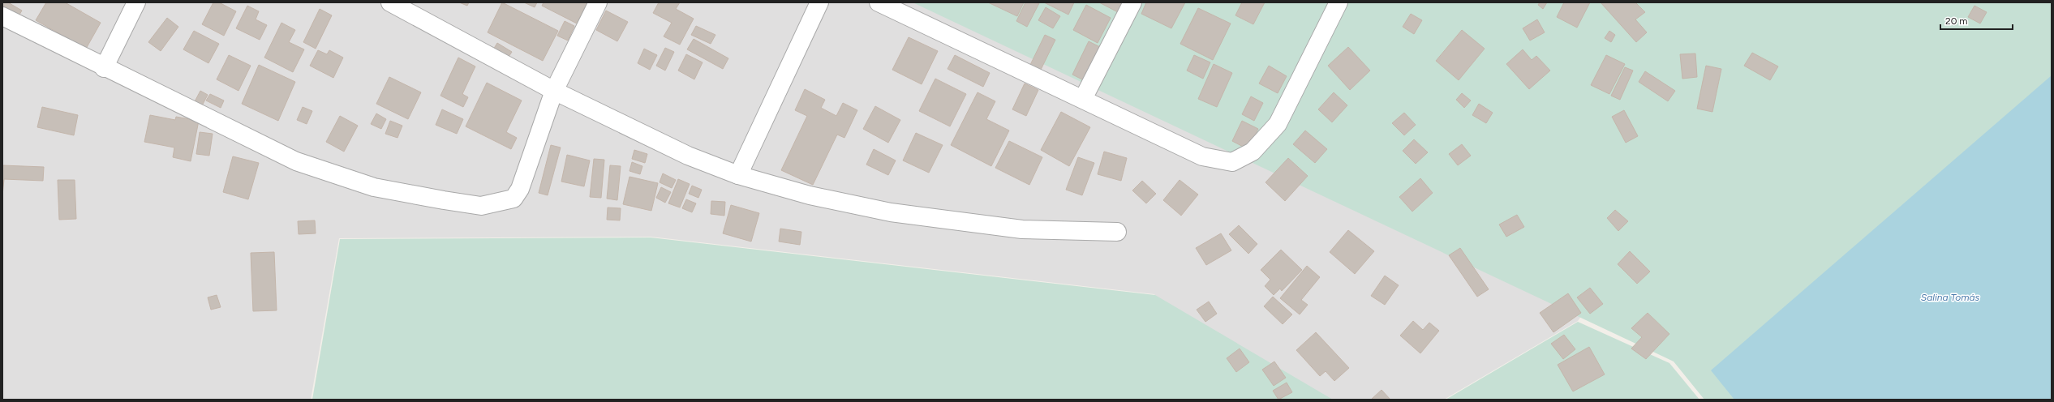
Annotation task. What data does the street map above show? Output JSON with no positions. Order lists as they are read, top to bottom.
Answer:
{
  "water": ["Salina Tomás"],
  "scale_bar": "20 m"
}
